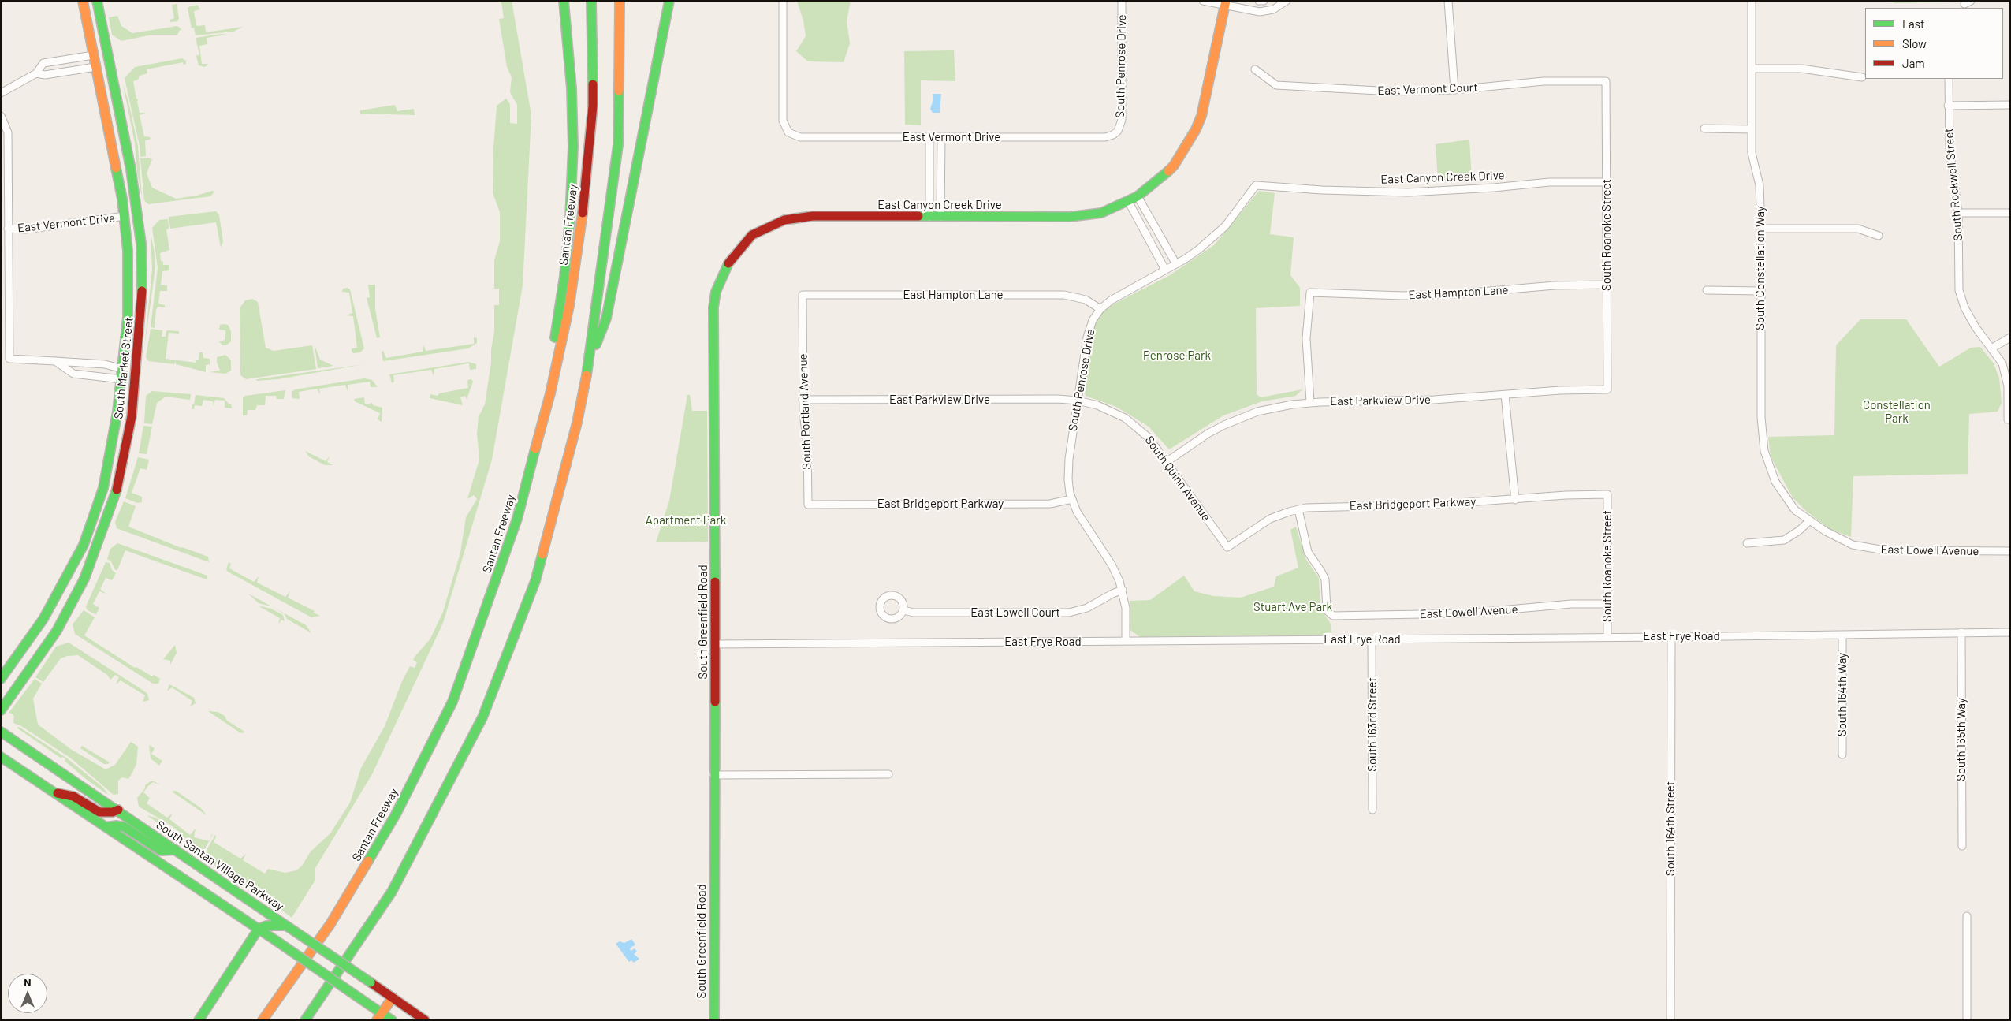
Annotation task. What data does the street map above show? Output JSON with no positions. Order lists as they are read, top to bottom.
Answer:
{
  "streets": {
    "main road": [
      "East Canyon Creek Drive",
      "Santan Freeway",
      "South Market Street",
      "South Greenfield Road",
      "South Santan Village Parkway"
    ],
    "street": [
      "South Penrose Drive",
      "East Vermont Court",
      "East Vermont Drive",
      "South Rockwell Street",
      "South Roanoke Street",
      "South Constellation Way",
      "East Hampton Lane",
      "East Parkview Drive",
      "South Portland Avenue",
      "South Quinn Avenue",
      "East Bridgeport Parkway",
      "East Lowell Avenue",
      "East Lowell Court",
      "East Frye Road",
      "South 164th Way",
      "South 163rd Street",
      "South 165th Way",
      "South 164th Street"
    ]
  },
  "crossings": [
    ["South Penrose Drive", "East Vermont Drive"],
    ["South Penrose Drive", "East Canyon Creek Drive"],
    ["South Penrose Drive", "East Hampton Lane"],
    ["South Penrose Drive", "East Parkview Drive"],
    ["South Penrose Drive", "South Quinn Avenue"],
    ["South Penrose Drive", "East Bridgeport Parkway"],
    ["South Penrose Drive", "East Lowell Court"],
    ["South Penrose Drive", "East Frye Road"],
    ["East Vermont Court", "South Roanoke Street"],
    ["East Vermont Drive", "South Market Street"],
    ["East Canyon Creek Drive", "South Roanoke Street"],
    ["East Canyon Creek Drive", "South Greenfield Road"],
    ["South Roanoke Street", "East Hampton Lane"],
    ["South Roanoke Street", "East Parkview Drive"],
    ["South Roanoke Street", "East Bridgeport Parkway"],
    ["South Roanoke Street", "East Lowell Avenue"],
    ["South Roanoke Street", "East Frye Road"],
    ["South Constellation Way", "East Lowell Avenue"],
    ["East Hampton Lane", "East Parkview Drive"],
    ["East Hampton Lane", "South Portland Avenue"],
    ["East Parkview Drive", "South Portland Avenue"],
    ["East Parkview Drive", "South Quinn Avenue"],
    ["South Portland Avenue", "East Bridgeport Parkway"],
    ["South Quinn Avenue", "East Bridgeport Parkway"],
    ["East Bridgeport Parkway", "East Lowell Avenue"],
    ["South Greenfield Road", "East Frye Road"],
    ["East Frye Road", "South 164th Way"],
    ["East Frye Road", "South 163rd Street"],
    ["East Frye Road", "South 165th Way"],
    ["East Frye Road", "South 164th Street"]
  ],
  "parks": [
    "Penrose Park",
    "Constellation Park",
    "Apartment Park",
    "Stuart Ave Park"
  ],
  "legend": ["Fast", "Slow", "Jam"],
  "north": "top"
}
